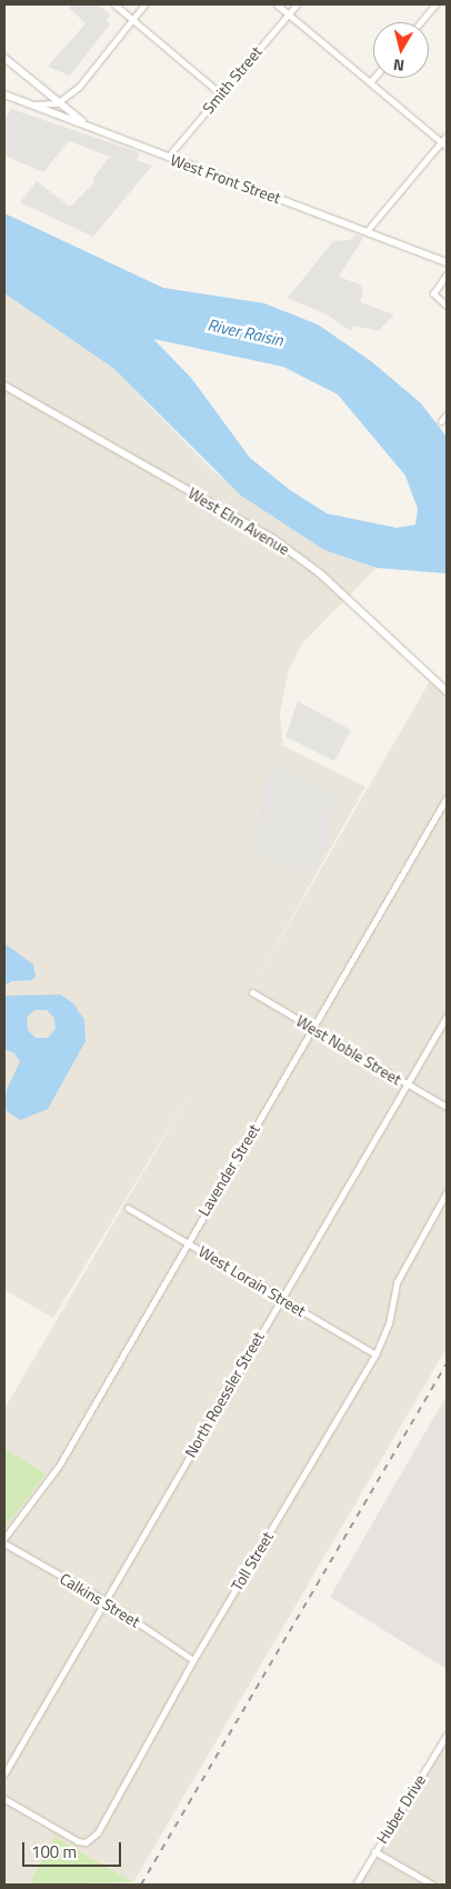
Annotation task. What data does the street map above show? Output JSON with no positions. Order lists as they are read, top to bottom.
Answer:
{
  "streets": {
    "street": [
      "Smith Street",
      "West Front Street",
      "West Elm Avenue",
      "West Noble Street",
      "Lavender Street",
      "West Lorain Street",
      "North Roessler Street",
      "Toll Street",
      "Calkins Street",
      "Huber Drive"
    ]
  },
  "crossings": [
    ["Smith Street", "West Front Street"],
    ["West Noble Street", "Lavender Street"],
    ["West Noble Street", "North Roessler Street"],
    ["Lavender Street", "West Lorain Street"],
    ["West Lorain Street", "North Roessler Street"],
    ["West Lorain Street", "Toll Street"],
    ["North Roessler Street", "Calkins Street"],
    ["Toll Street", "Calkins Street"]
  ],
  "water": ["River Raisin"],
  "scale_bar": "100 m",
  "north": "bottom"
}
